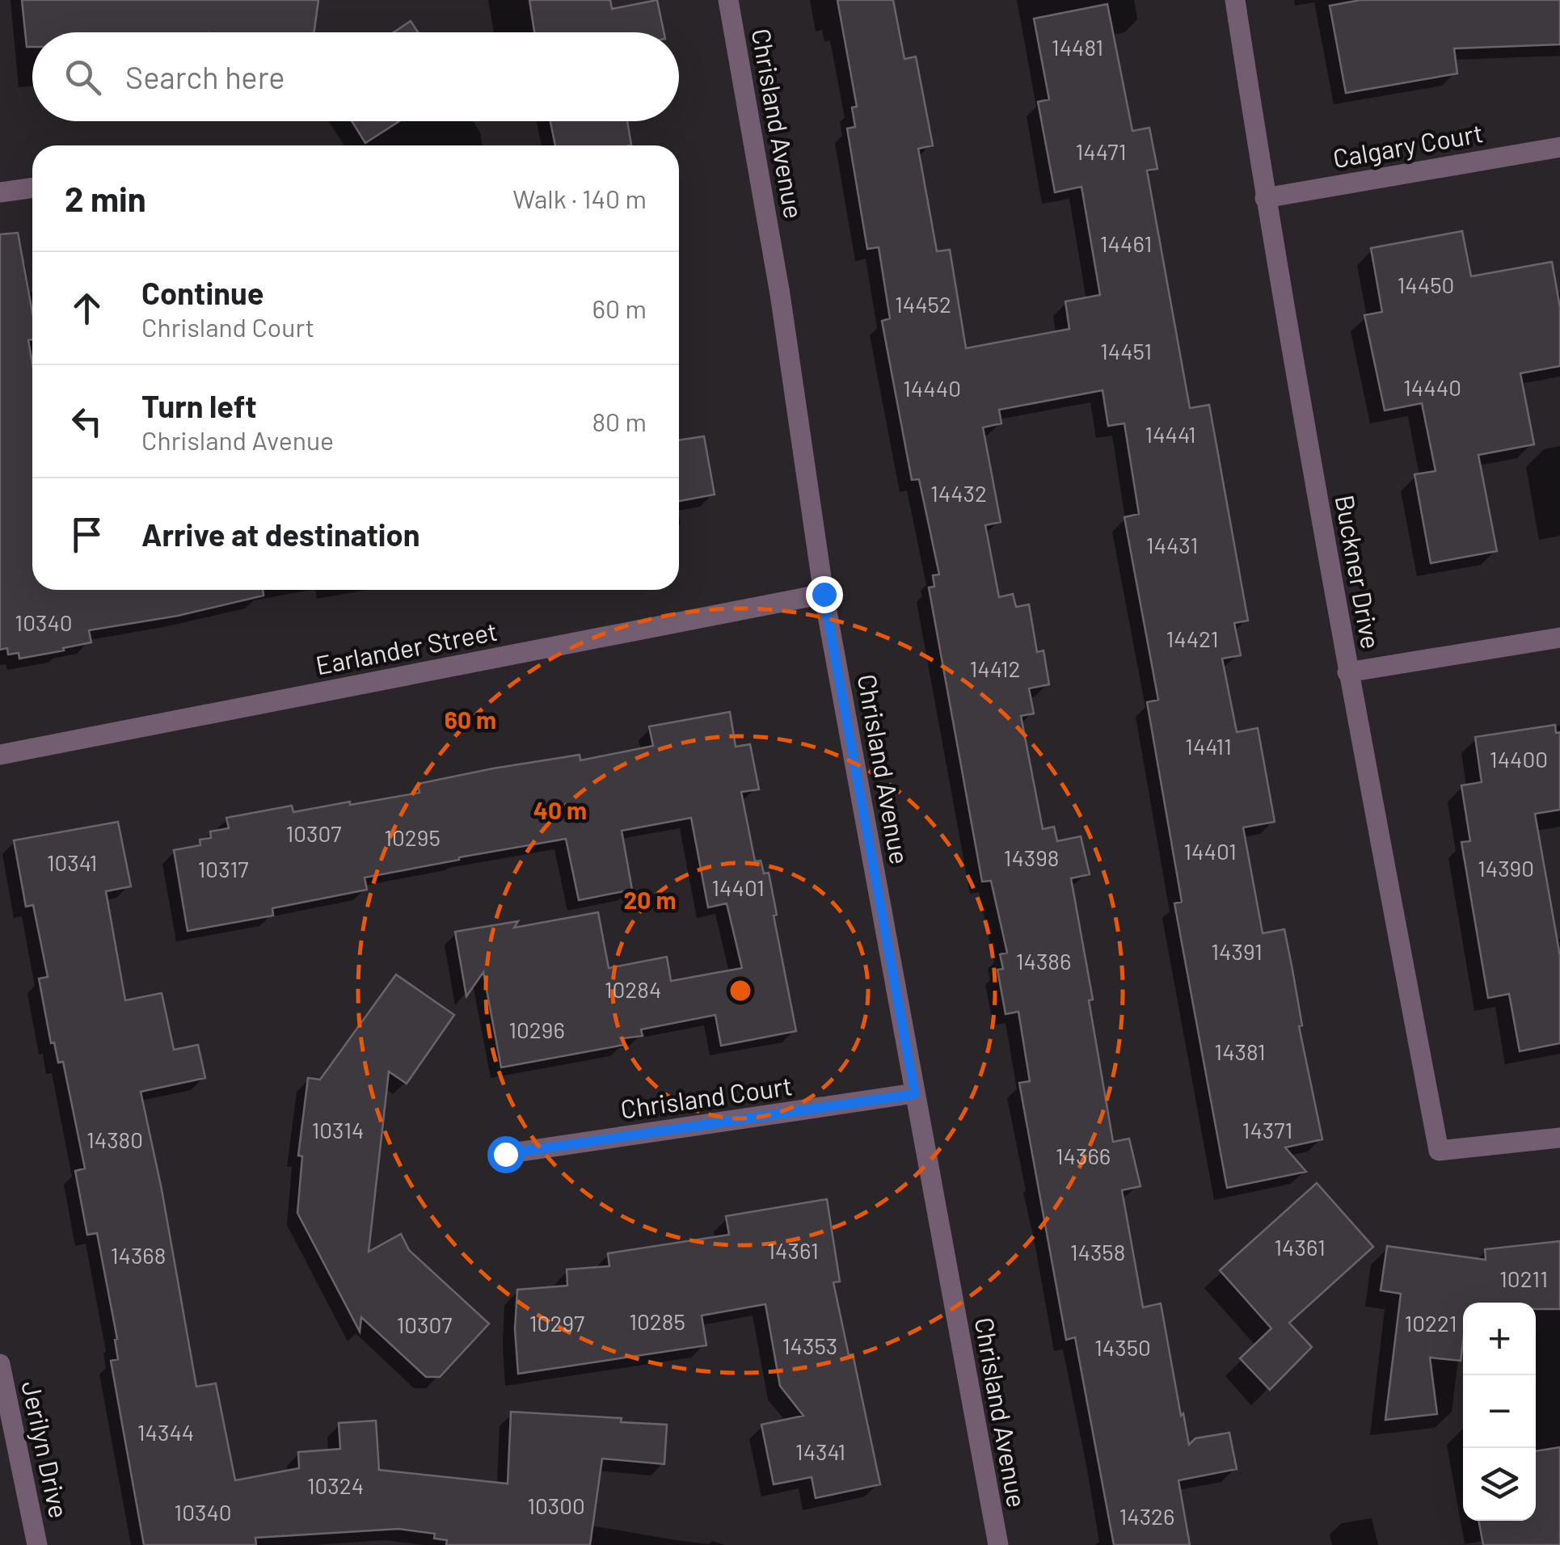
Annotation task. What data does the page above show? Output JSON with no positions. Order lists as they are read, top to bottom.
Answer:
{
  "streets": {
    "street": [
      "Chrisland Avenue",
      "Calgary Court",
      "Buckner Drive",
      "Earlander Street",
      "Chrisland Court",
      "Jerilyn Drive"
    ]
  },
  "crossings": [
    ["Chrisland Avenue", "Earlander Street"],
    ["Chrisland Avenue", "Chrisland Court"],
    ["Calgary Court", "Buckner Drive"]
  ],
  "house_numbers": [
    "14481",
    "14471",
    "14461",
    "14450",
    "14452",
    "14451",
    "14440",
    "14440",
    "14441",
    "14432",
    "14431",
    "10340",
    "14421",
    "14412",
    "14411",
    "14400",
    "10307",
    "10295",
    "14401",
    "14398",
    "10341",
    "14390",
    "10317",
    "14401",
    "14391",
    "14386",
    "10284",
    "10296",
    "14381",
    "10314",
    "14371",
    "14380",
    "14366",
    "14361",
    "14361",
    "14358",
    "14368",
    "10211",
    "10285",
    "10297",
    "10221",
    "10307",
    "14353",
    "14350",
    "14344",
    "14341",
    "10324",
    "10300",
    "10340",
    "14326"
  ],
  "page": {
    "search": "Search here",
    "heading": ["2 min", "Walk · 140 m"],
    "list": [
      ["Continue", "Chrisland Court", "60 m"],
      ["Turn left", "Chrisland Avenue", "80 m"],
      "Arrive at destination"
    ],
    "map_buttons": ["+", "−"]
  },
  "rings": ["60 m", "40 m", "20 m"]
}
